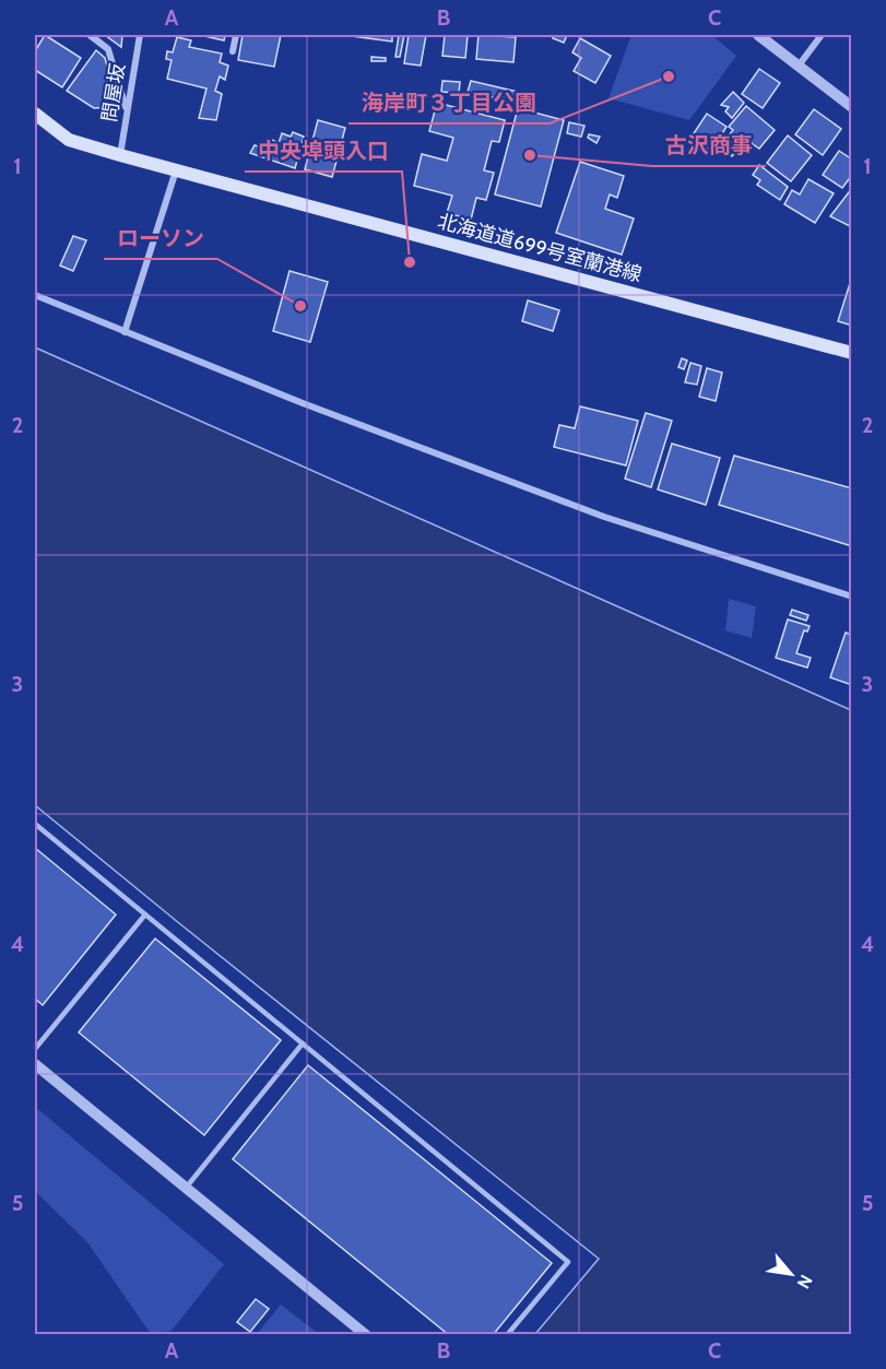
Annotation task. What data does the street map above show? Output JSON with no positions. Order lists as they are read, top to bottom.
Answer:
{
  "streets": {
    "main road": ["北海道道699号室蘭港線"],
    "street": ["問屋坂"]
  },
  "crossings": [
    ["問屋坂", "北海道道699号室蘭港線"]
  ],
  "places": [
    "海岸町３丁目公園",
    "古沢商事",
    "中央埠頭入口",
    "ローソン"
  ],
  "north": "bottom right",
  "grid": {
    "columns": ["A", "B", "C"],
    "rows": [
      "1",
      "2",
      "3",
      "4",
      "5"
    ]
  }
}
